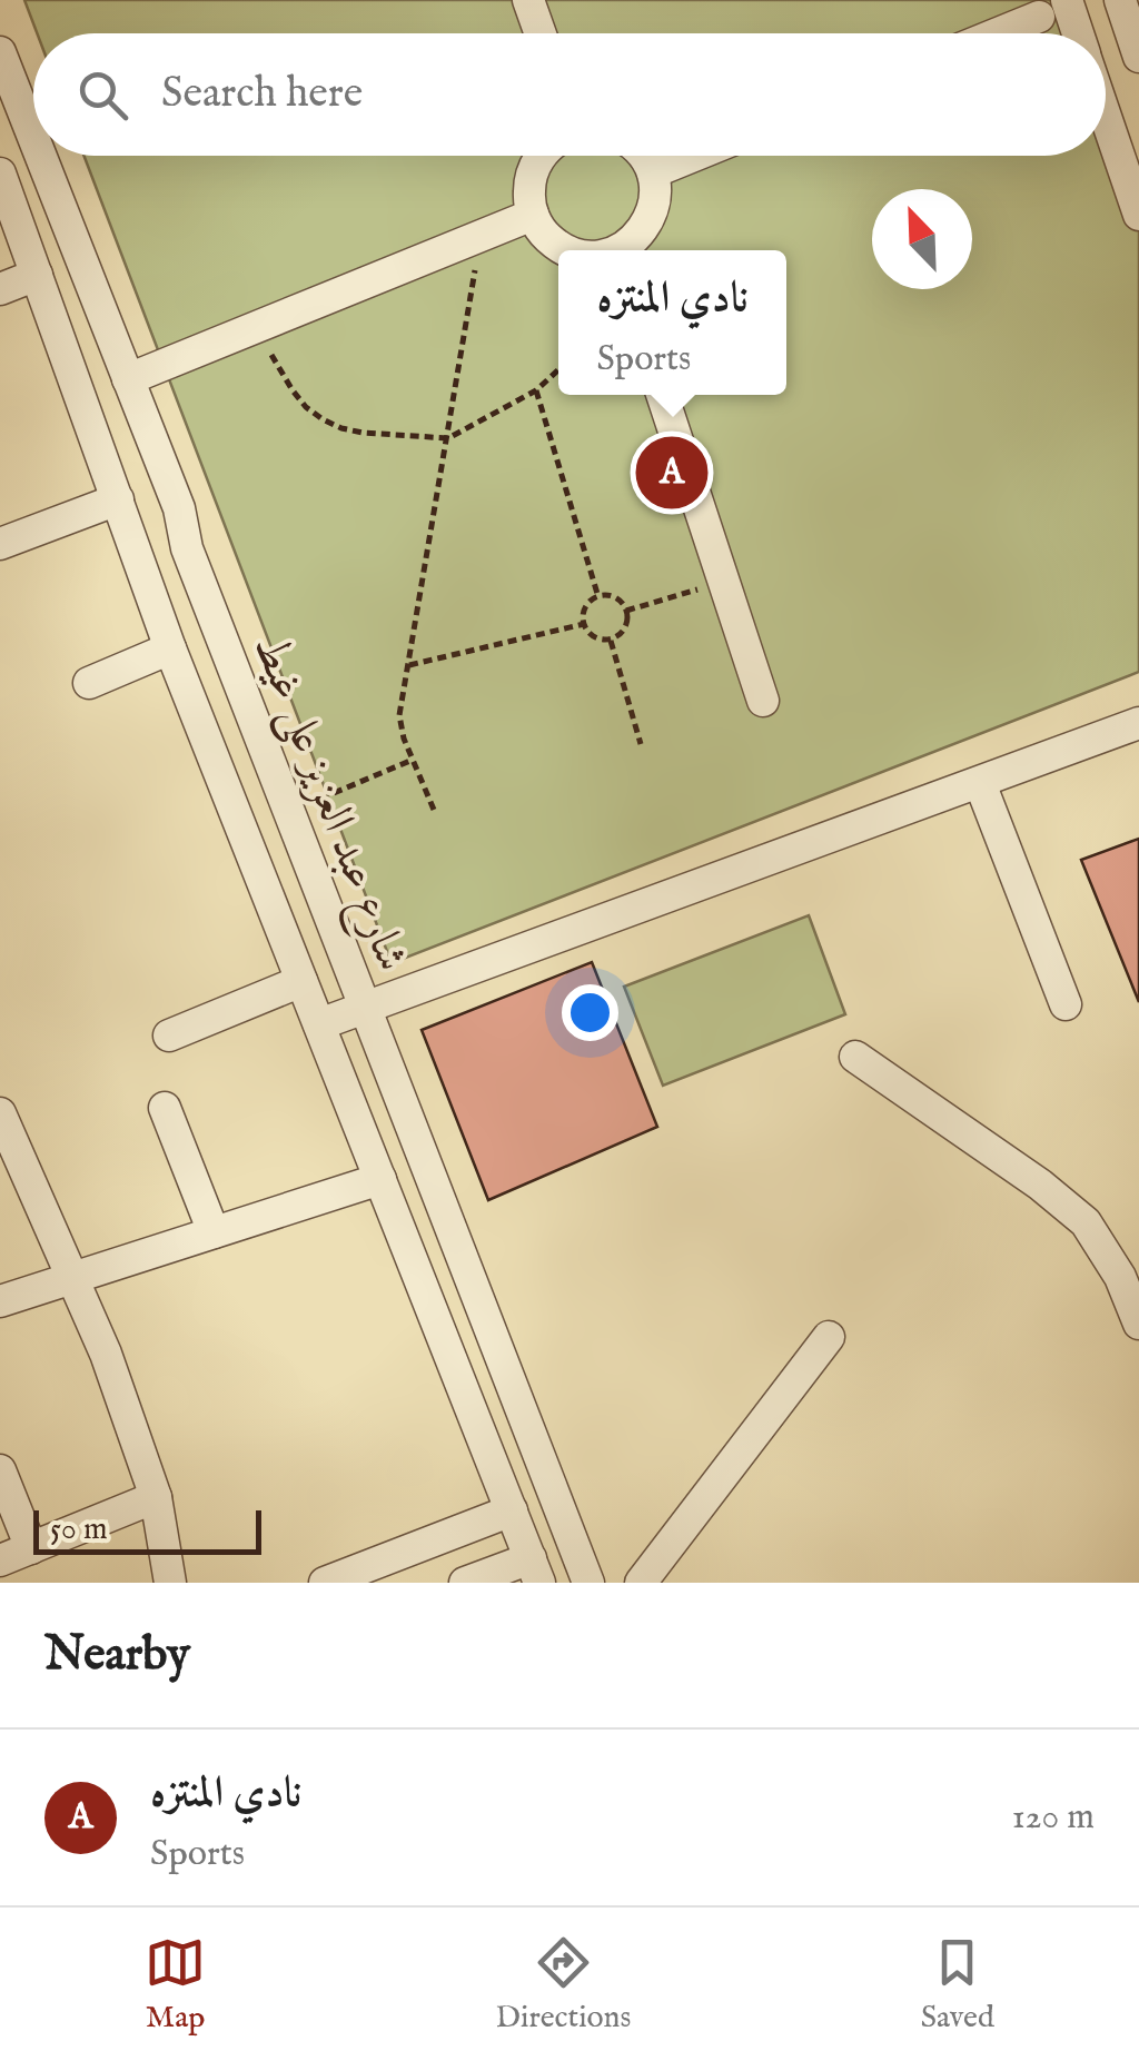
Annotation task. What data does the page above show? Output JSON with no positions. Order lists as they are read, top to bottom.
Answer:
{
  "streets": {
    "street": ["شارع عبد العزيز على غيط"]
  },
  "scale_bar": "50 m",
  "north": "top left",
  "page": {
    "search": "Search here",
    "popup": ["نادي المنتزه", "Sports"],
    "pins": "A",
    "scale": "50 m",
    "heading": "Nearby",
    "list": [
      {
        "mark": "A",
        "name": "نادي المنتزه",
        "note": "Sports",
        "value": "120 m"
      }
    ],
    "nav": ["Map", "Directions", "Saved"]
  }
}
